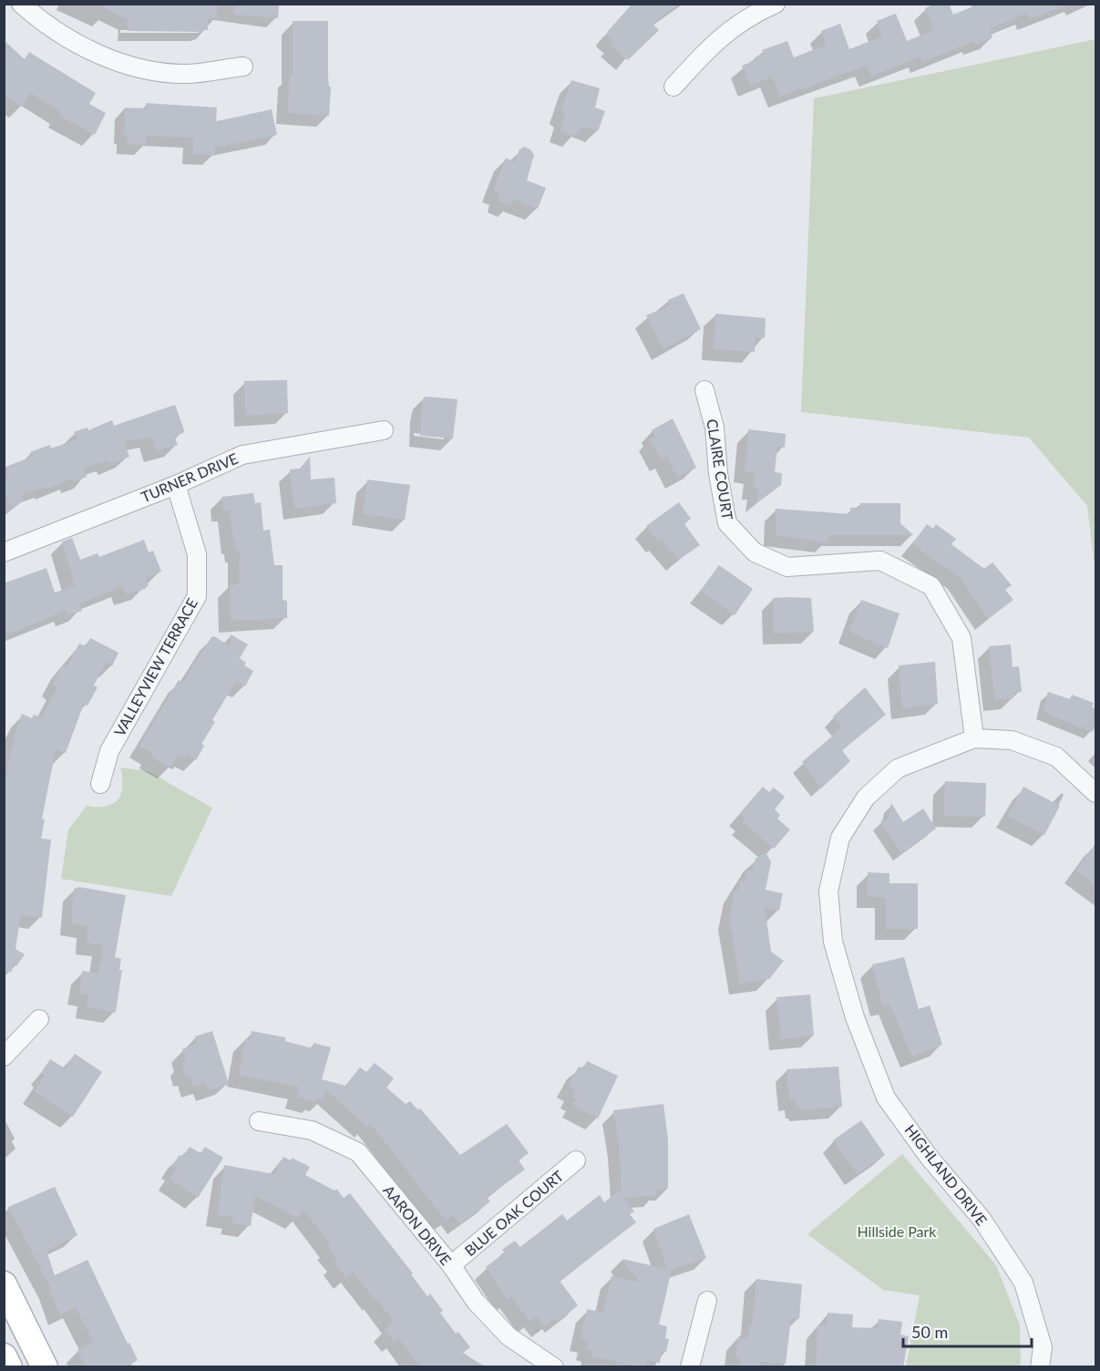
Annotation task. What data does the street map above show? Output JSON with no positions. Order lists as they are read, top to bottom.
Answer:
{
  "streets": {
    "street": [
      "CLAIRE COURT",
      "TURNER DRIVE",
      "VALLEYVIEW TERRACE",
      "HIGHLAND DRIVE",
      "BLUE OAK COURT",
      "AARON DRIVE"
    ]
  },
  "crossings": [
    ["CLAIRE COURT", "HIGHLAND DRIVE"],
    ["TURNER DRIVE", "VALLEYVIEW TERRACE"],
    ["BLUE OAK COURT", "AARON DRIVE"]
  ],
  "parks": ["Hillside Park"],
  "scale_bar": "50 m"
}
